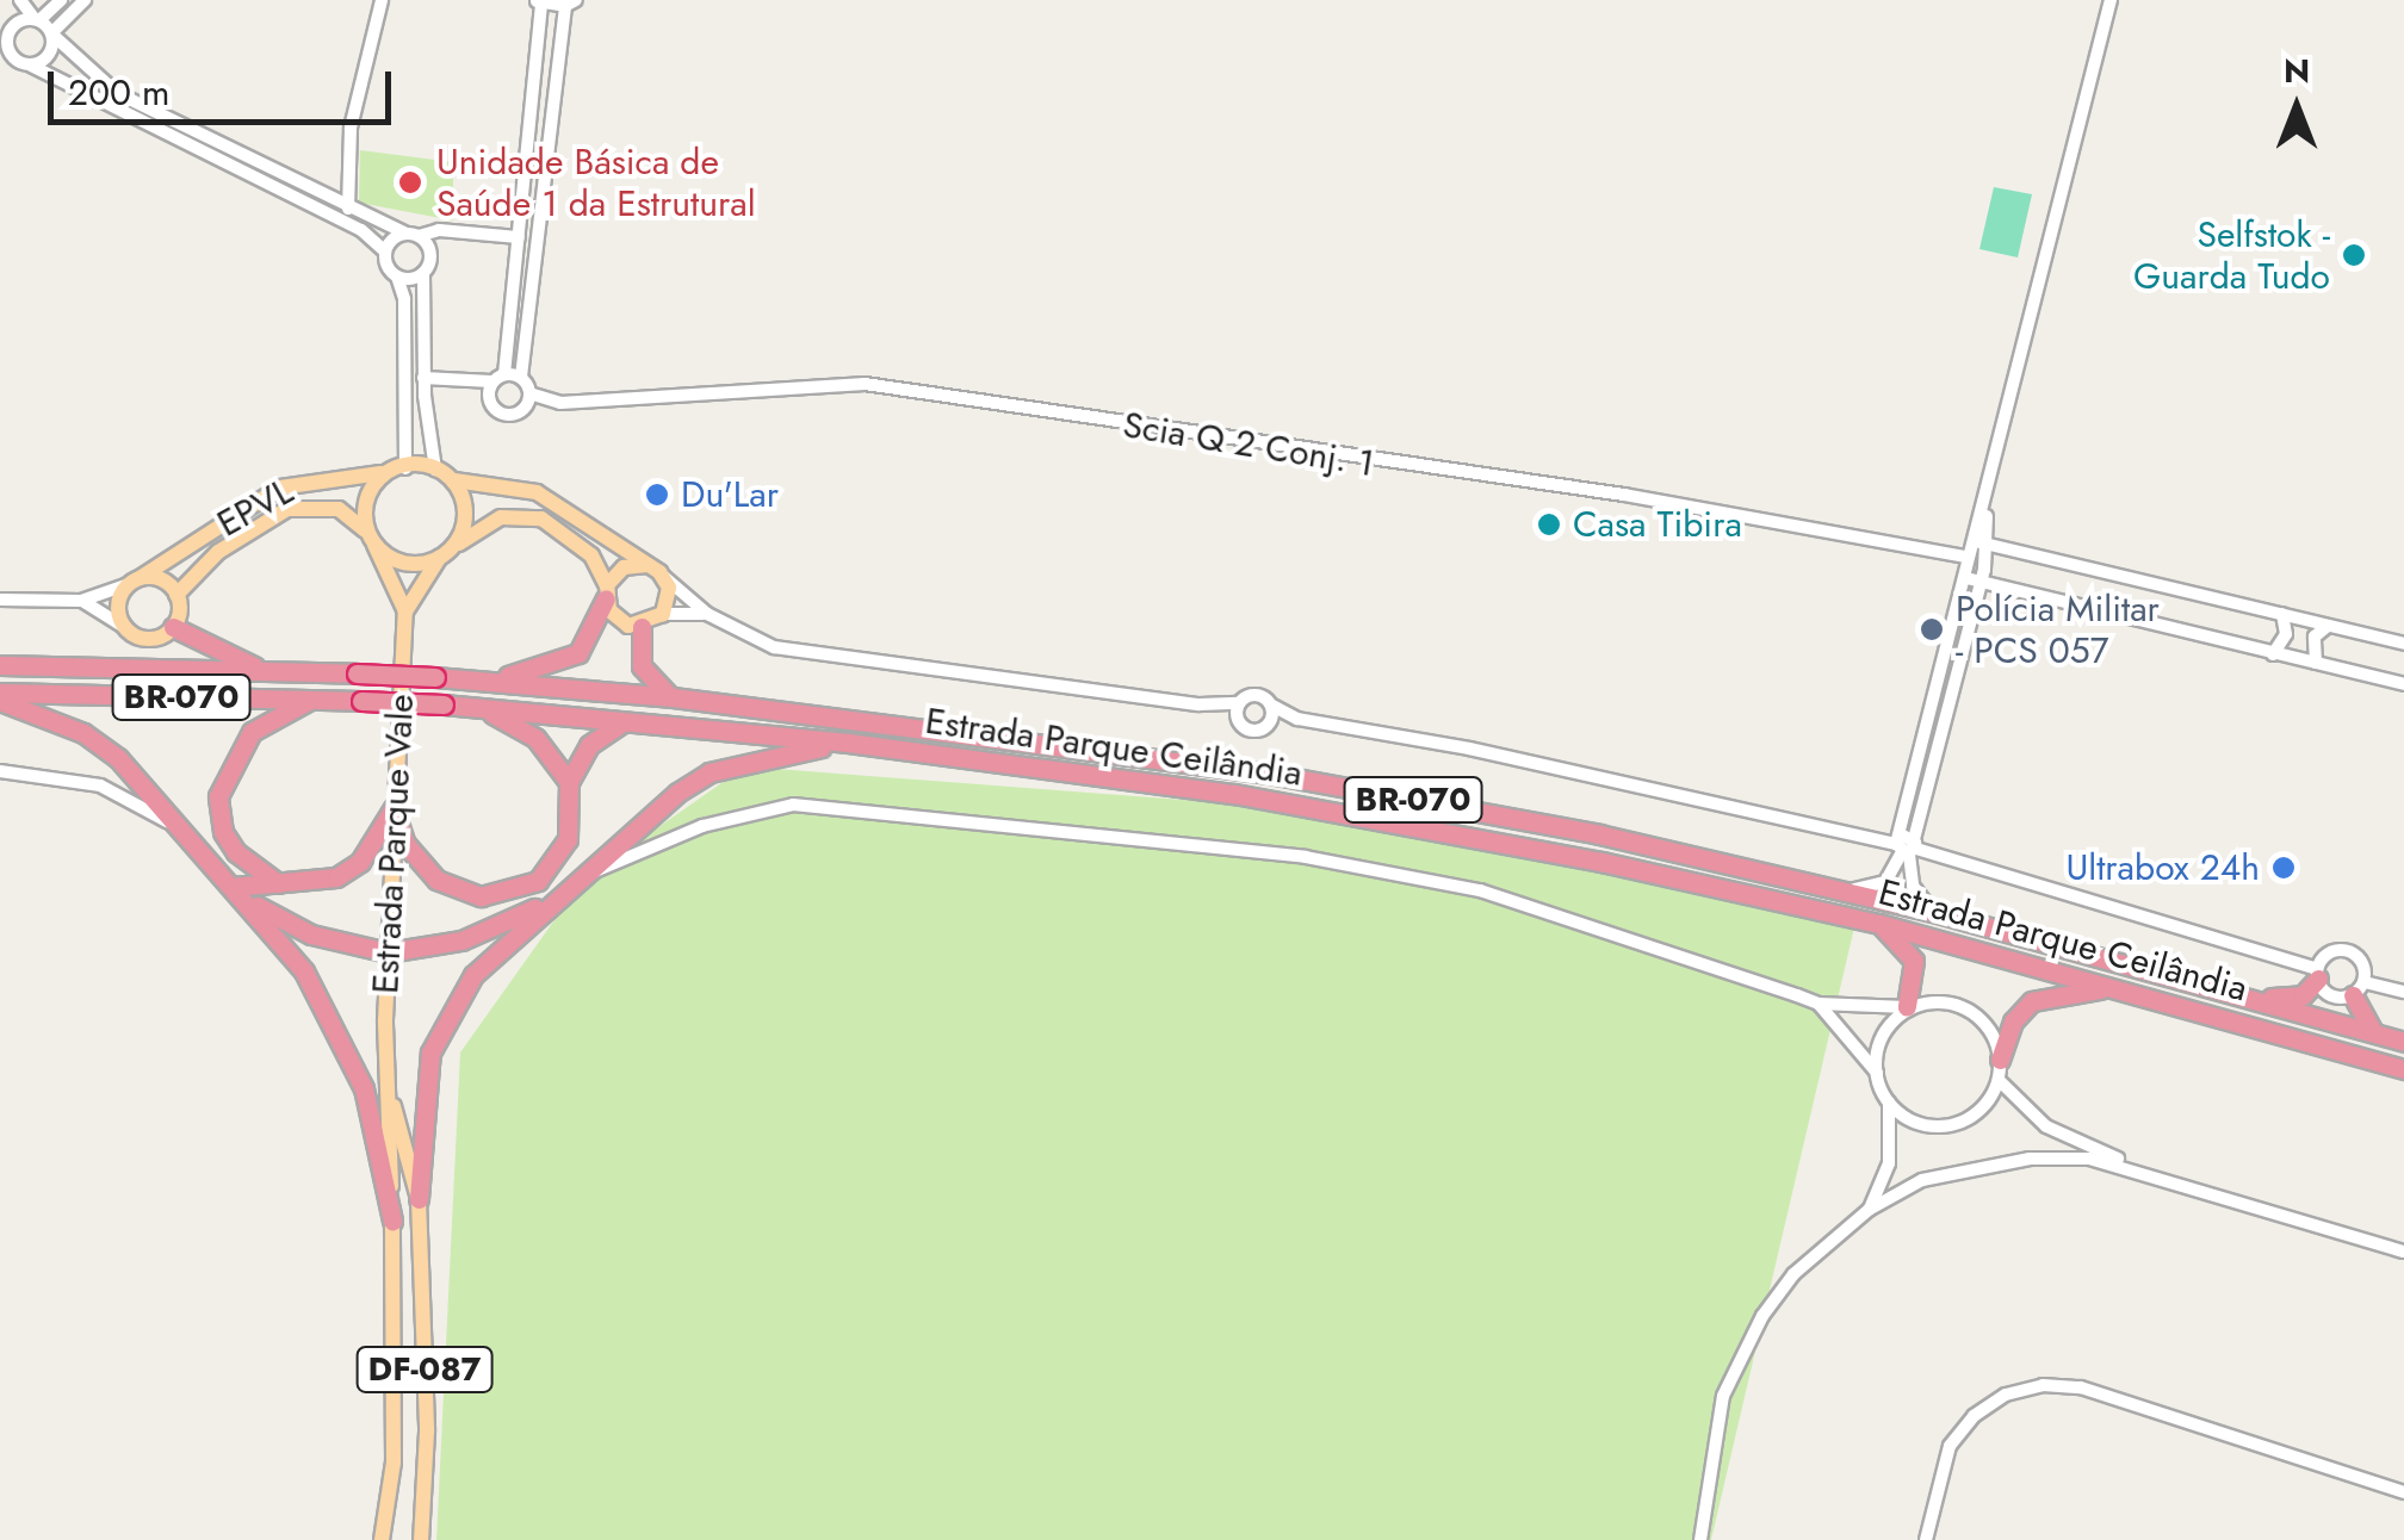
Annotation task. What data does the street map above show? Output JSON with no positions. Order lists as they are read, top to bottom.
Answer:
{
  "streets": {
    "highway": ["BR-070", "Estrada Parque Ceilândia"],
    "main road": ["EPVL", "Estrada Parque Vale", "DF-087"],
    "street": ["Scia Q 2 Conj. 1"]
  },
  "crossings": [
    ["EPVL", "Estrada Parque Vale"],
    ["EPVL", "DF-087"],
    ["Estrada Parque Vale", "DF-087"]
  ],
  "places": [
    "Unidade Básica de Saúde 1 da Estrutural",
    "Selfstok - Guarda Tudo",
    "Du'Lar",
    "Casa Tibira",
    "Polícia Militar - PCS 057",
    "Ultrabox 24h"
  ],
  "scale_bar": "200 m",
  "north": "top"
}
